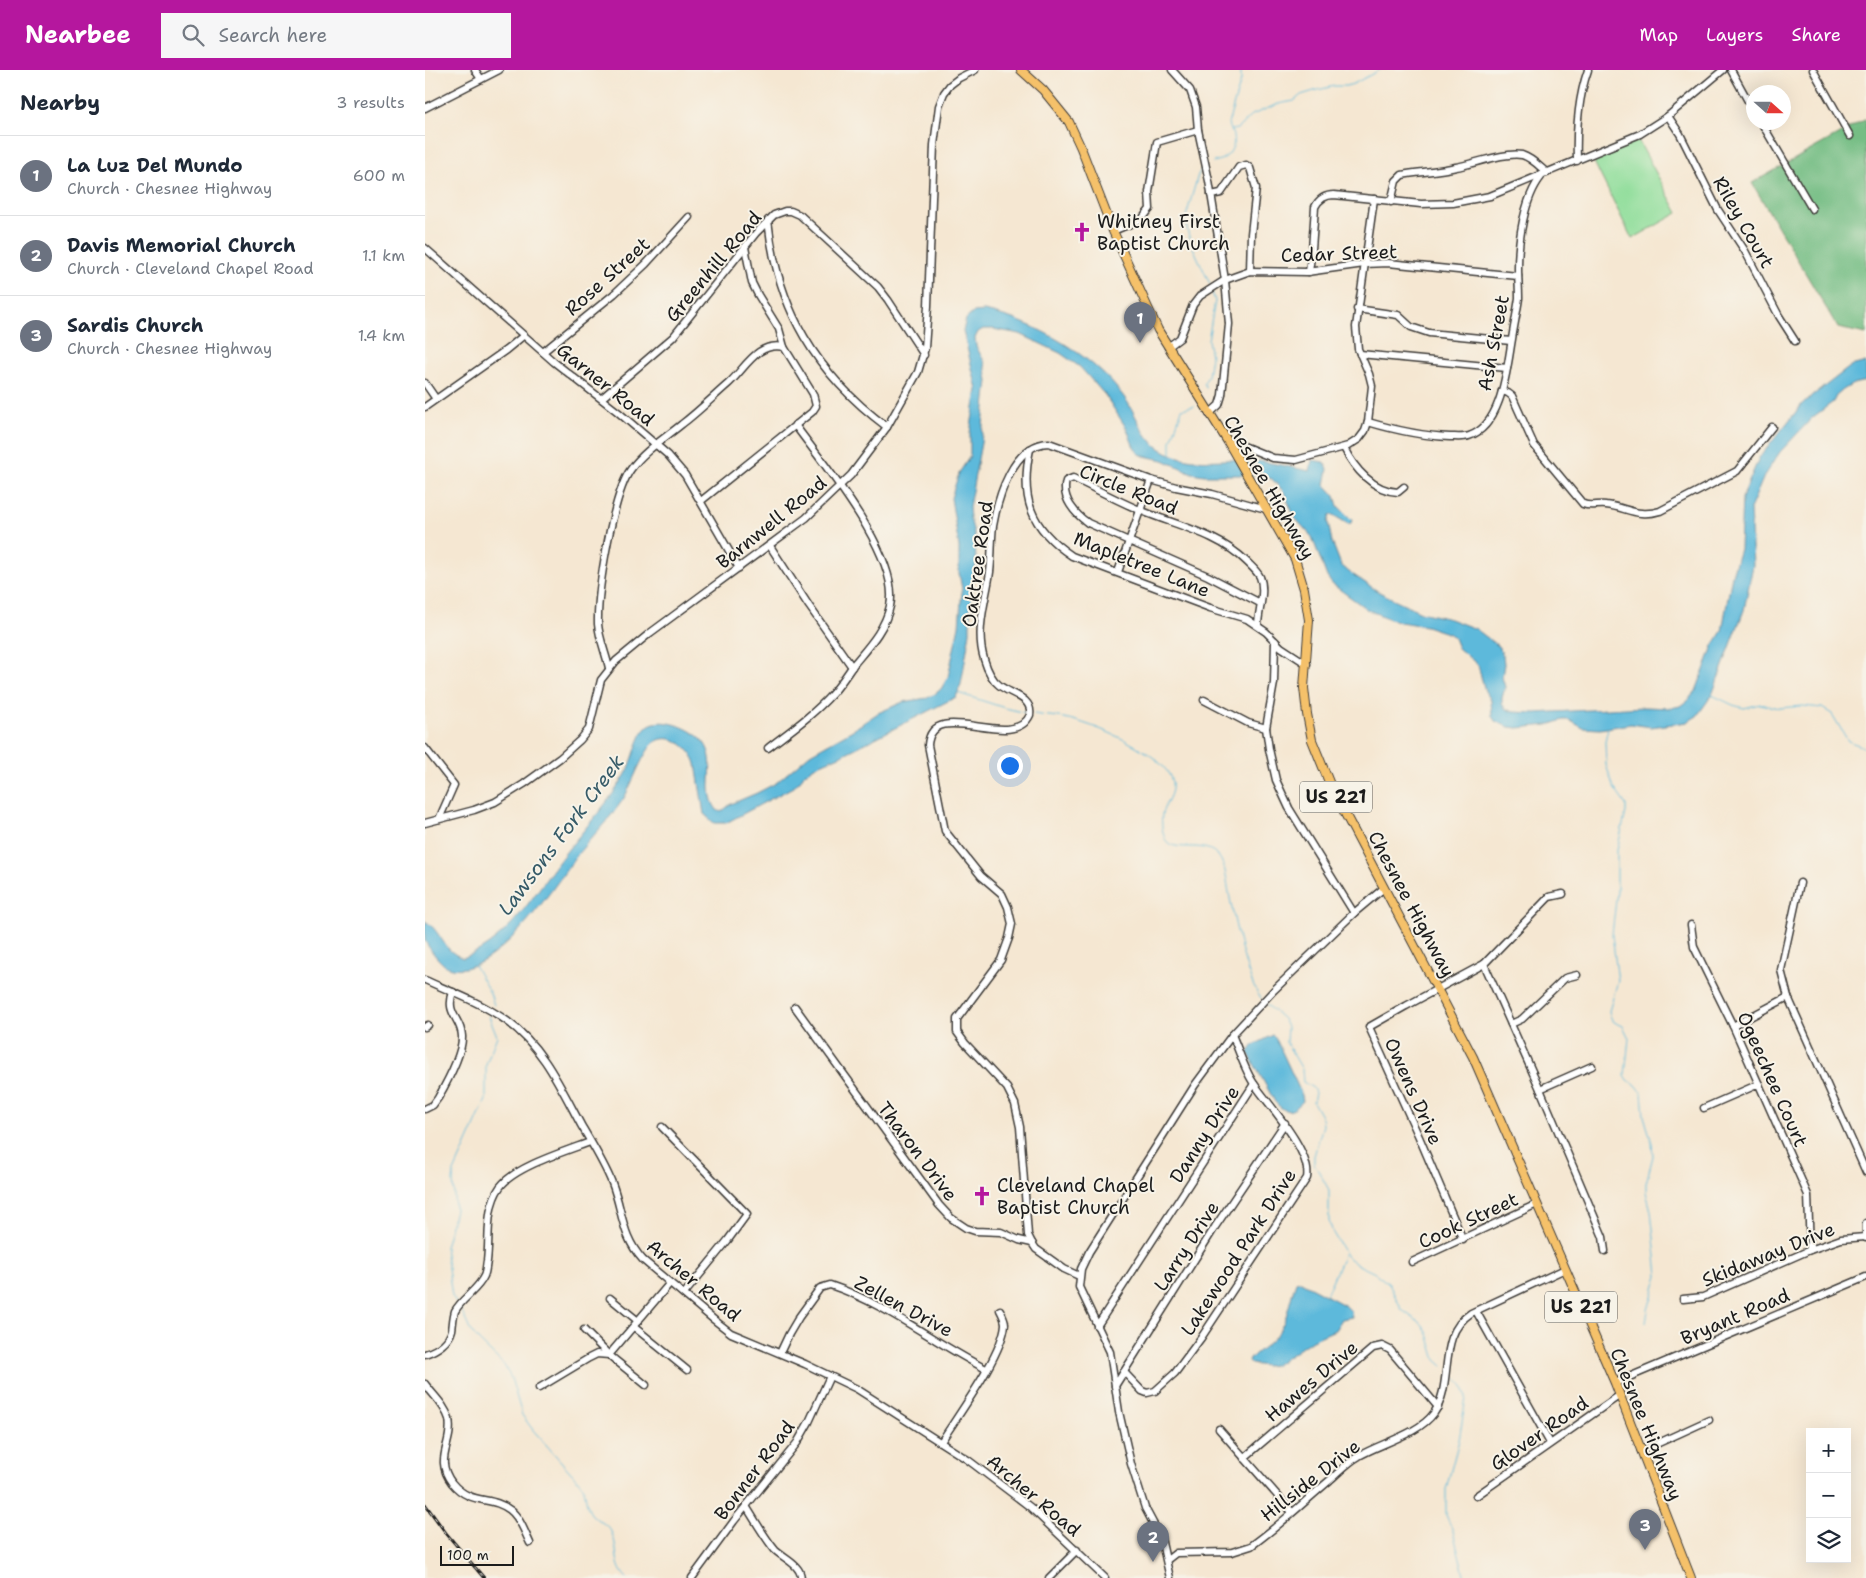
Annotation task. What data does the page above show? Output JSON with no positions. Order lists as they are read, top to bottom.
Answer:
{
  "streets": {
    "main road": ["Chesnee Highway", "US 221"],
    "street": [
      "Riley Court",
      "Cedar Street",
      "Greenhill Road",
      "Rose Street",
      "Ash Street",
      "Garner Road",
      "Circle Road",
      "Barnwell Road",
      "Oaktree Road",
      "Mapletree Lane",
      "Ogeechee Court",
      "Owens Drive",
      "Danny Drive",
      "Tharon Drive",
      "Cook Street",
      "Larry Drive",
      "Lakewood Park Drive",
      "Skidaway Drive",
      "Archer Road",
      "Zellen Drive",
      "Bryant Road",
      "Hawes Drive",
      "Glover Road",
      "Bonner Road",
      "Hillside Drive"
    ]
  },
  "crossings": [
    ["Cedar Street", "Ash Street"],
    ["Cedar Street", "Chesnee Highway"],
    ["Greenhill Road", "Garner Road"],
    ["Greenhill Road", "Barnwell Road"],
    ["Rose Street", "Garner Road"],
    ["Garner Road", "Barnwell Road"],
    ["Chesnee Highway", "Mapletree Lane"],
    ["Chesnee Highway", "Owens Drive"],
    ["Chesnee Highway", "Cook Street"],
    ["Chesnee Highway", "Bryant Road"],
    ["Chesnee Highway", "Glover Road"],
    ["Chesnee Highway", "Hillside Drive"],
    ["Circle Road", "Mapletree Lane"],
    ["Oaktree Road", "Mapletree Lane"],
    ["Oaktree Road", "Tharon Drive"],
    ["Ogeechee Court", "Skidaway Drive"],
    ["Owens Drive", "Cook Street"],
    ["Danny Drive", "Lakewood Park Drive"],
    ["Larry Drive", "Lakewood Park Drive"],
    ["Archer Road", "Zellen Drive"],
    ["Archer Road", "Bonner Road"],
    ["Hawes Drive", "Hillside Drive"]
  ],
  "water": ["Lawsons Fork Creek"],
  "places": {
    "church": ["Whitney First Baptist Church", "Cleveland Chapel Baptist Church"]
  },
  "scale_bar": "100 m",
  "north": "right",
  "page": {
    "header": "Nearbee",
    "search": "Search here",
    "nav": ["Map", "Layers", "Share"],
    "heading": ["Nearby", "3 results"],
    "list": [
      {
        "mark": "1",
        "name": "La Luz Del Mundo",
        "note": "Church · Chesnee Highway",
        "value": "600 m"
      },
      {
        "mark": "2",
        "name": "Davis Memorial Church",
        "note": "Church · Cleveland Chapel Road",
        "value": "1.1 km"
      },
      {
        "mark": "3",
        "name": "Sardis Church",
        "note": "Church · Chesnee Highway",
        "value": "1.4 km"
      }
    ],
    "pins": ["1", "3", "2"],
    "map_buttons": ["+", "−"],
    "scale": "100 m"
  }
}
